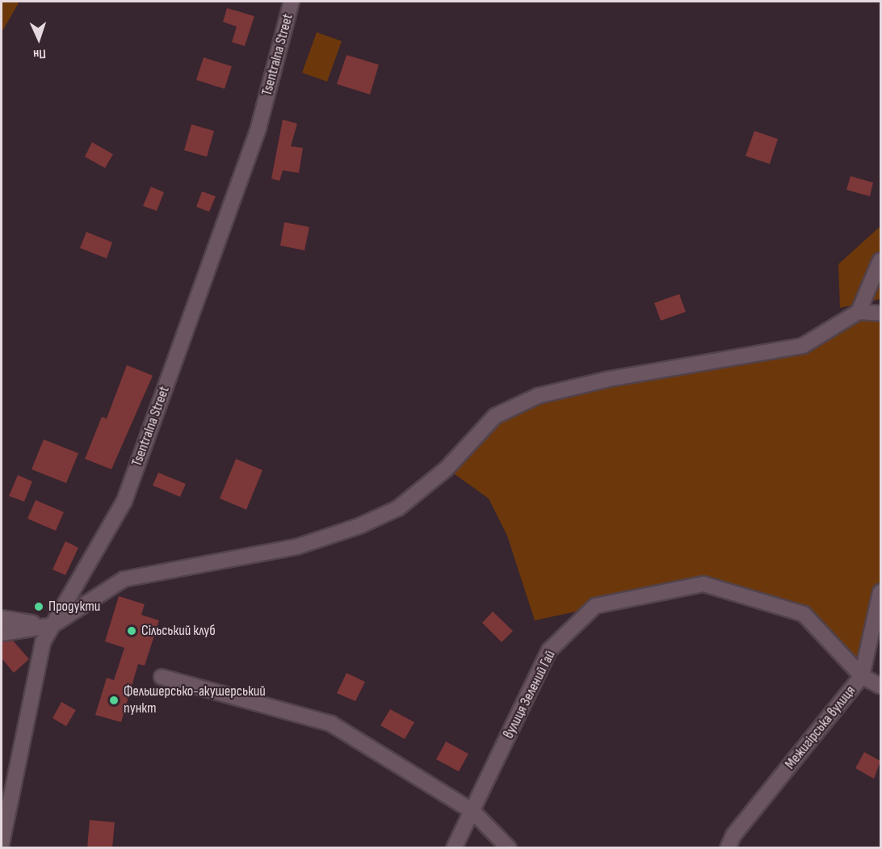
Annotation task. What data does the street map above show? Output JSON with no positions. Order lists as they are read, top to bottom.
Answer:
{
  "streets": {
    "street": ["Tsentralna Street", "вулиця Зелений Гай", "Межигірська вулиця"]
  },
  "crossings": [
    ["вулиця Зелений Гай", "Межигірська вулиця"]
  ],
  "places": ["Продукти", "Сільський клуб", "Фельшерсько-акушерський пункт"],
  "north": "bottom"
}
